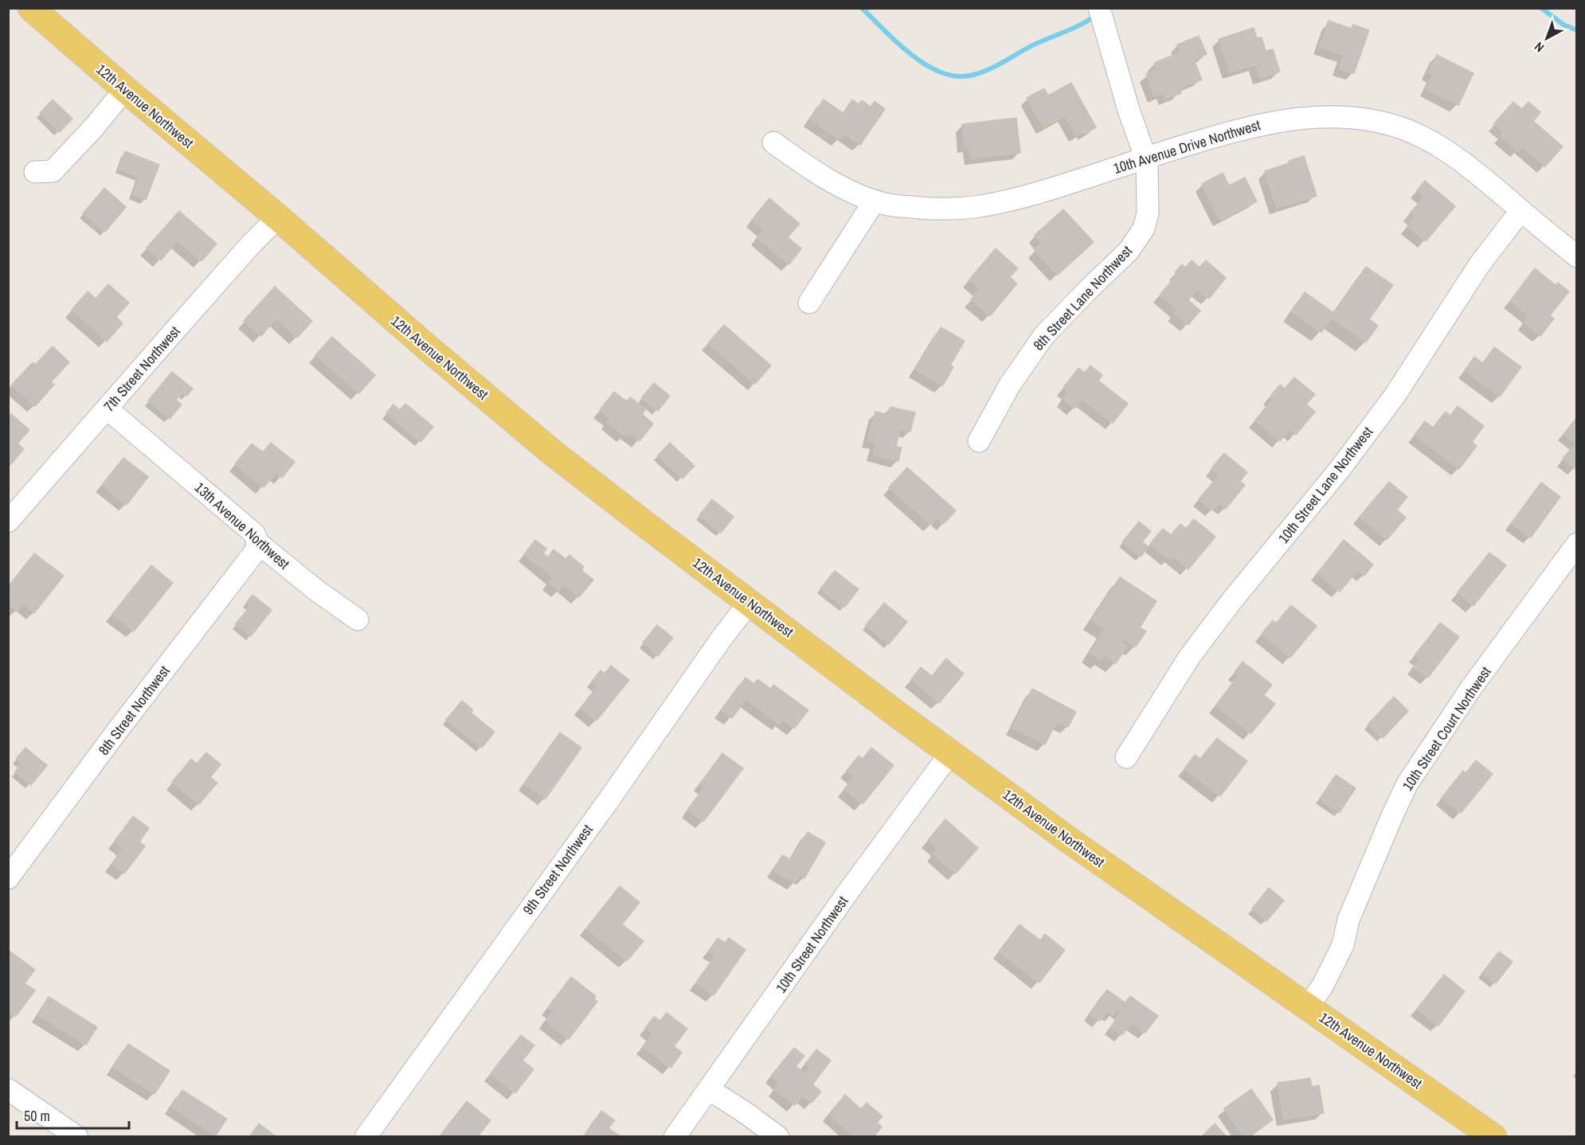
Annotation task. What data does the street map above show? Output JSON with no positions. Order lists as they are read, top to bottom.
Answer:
{
  "streets": {
    "main road": ["12th Avenue Northwest"],
    "street": [
      "10th Avenue Drive Northwest",
      "8th Street Lane Northwest",
      "7th Street Northwest",
      "10th Street Lane Northwest",
      "13th Avenue Northwest",
      "8th Street Northwest",
      "10th Street Court Northwest",
      "9th Street Northwest",
      "10th Street Northwest"
    ]
  },
  "crossings": [
    ["12th Avenue Northwest", "7th Street Northwest"],
    ["12th Avenue Northwest", "10th Street Court Northwest"],
    ["12th Avenue Northwest", "9th Street Northwest"],
    ["12th Avenue Northwest", "10th Street Northwest"],
    ["10th Avenue Drive Northwest", "8th Street Lane Northwest"],
    ["10th Avenue Drive Northwest", "10th Street Lane Northwest"],
    ["7th Street Northwest", "13th Avenue Northwest"],
    ["13th Avenue Northwest", "8th Street Northwest"]
  ],
  "scale_bar": "50 m",
  "north": "bottom left"
}
